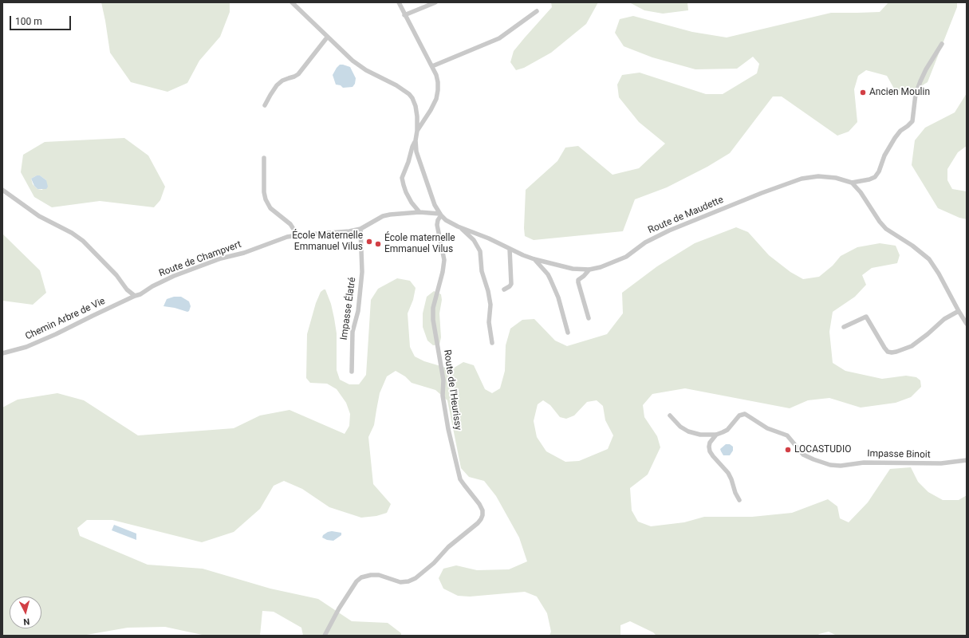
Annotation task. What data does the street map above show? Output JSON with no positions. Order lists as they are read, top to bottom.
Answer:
{
  "streets": {
    "street": [
      "Route de Maudette",
      "Route de Champvert",
      "Impasse Élatré",
      "Chemin Arbre de Vie",
      "Route de l'Heurissy",
      "Impasse Binoit"
    ]
  },
  "crossings": [
    ["Route de Maudette", "Route de Champvert"],
    ["Route de Maudette", "Route de l'Heurissy"],
    ["Route de Champvert", "Impasse Élatré"],
    ["Route de Champvert", "Chemin Arbre de Vie"],
    ["Route de Champvert", "Route de l'Heurissy"]
  ],
  "places": [
    "Ancien Moulin",
    "École Maternelle Emmanuel Vilus",
    "École maternelle Emmanuel Vilus",
    "LOCASTUDIO"
  ],
  "scale_bar": "100 m",
  "north": "bottom"
}
